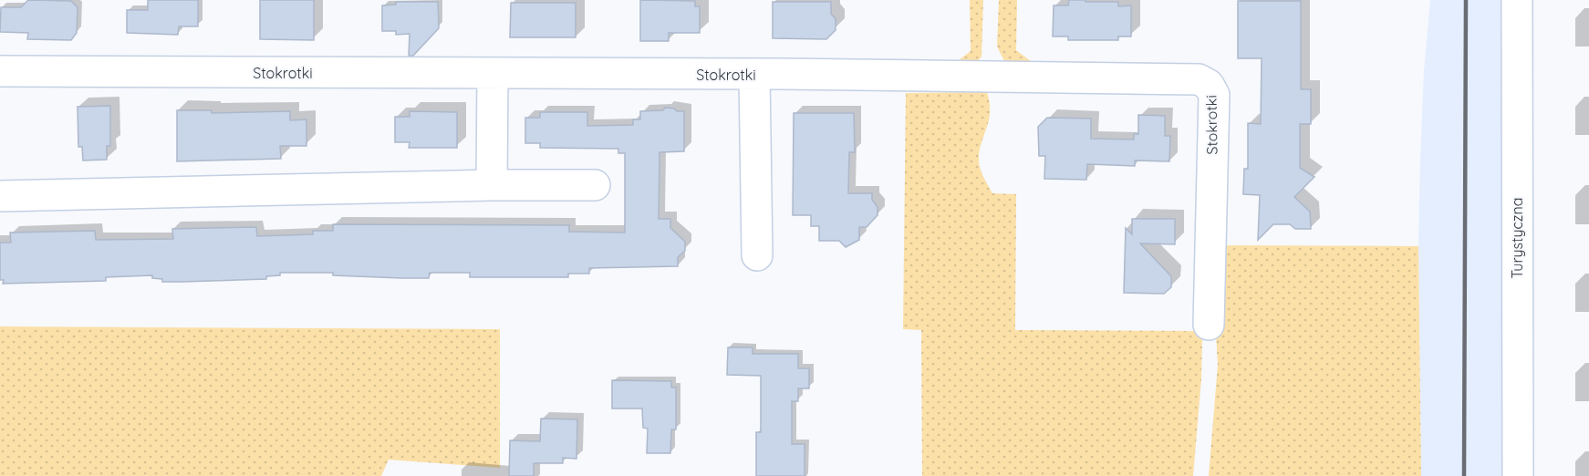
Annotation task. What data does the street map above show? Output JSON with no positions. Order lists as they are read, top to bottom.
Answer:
{
  "streets": {
    "street": ["Stokrotki", "Turystyczna"]
  }
}
